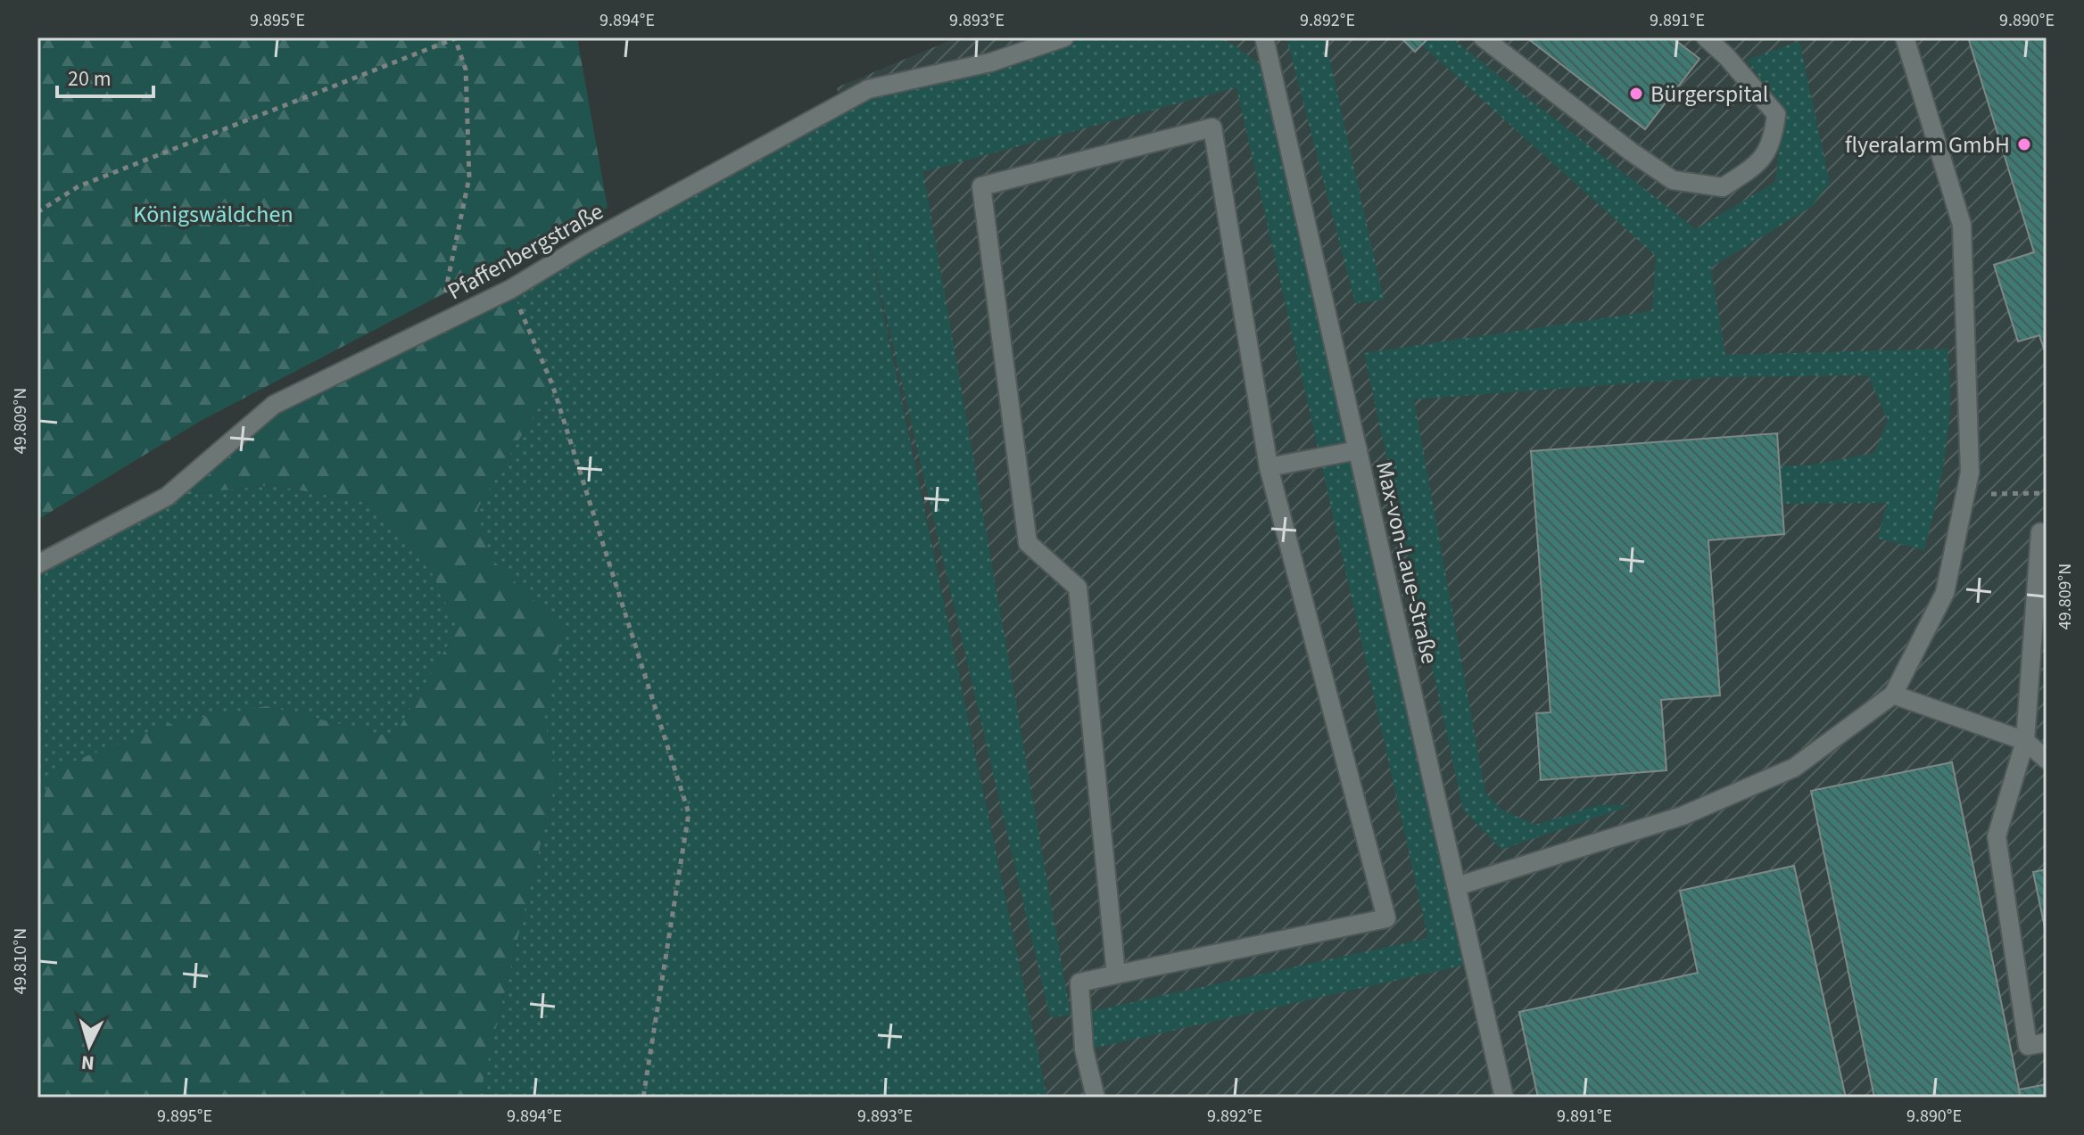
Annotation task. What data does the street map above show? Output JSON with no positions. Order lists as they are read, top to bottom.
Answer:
{
  "streets": {
    "street": ["Pfaffenbergstraße", "Max-von-Laue-Straße"]
  },
  "parks": ["Königswäldchen"],
  "places": ["Bürgerspital", "flyeralarm GmbH"],
  "scale_bar": "20 m",
  "north": "bottom",
  "coordinates": [
    "9.895°E",
    "9.894°E",
    "9.893°E",
    "9.892°E",
    "9.891°E",
    "9.890°E",
    "49.809°N",
    "49.810°N"
  ]
}
